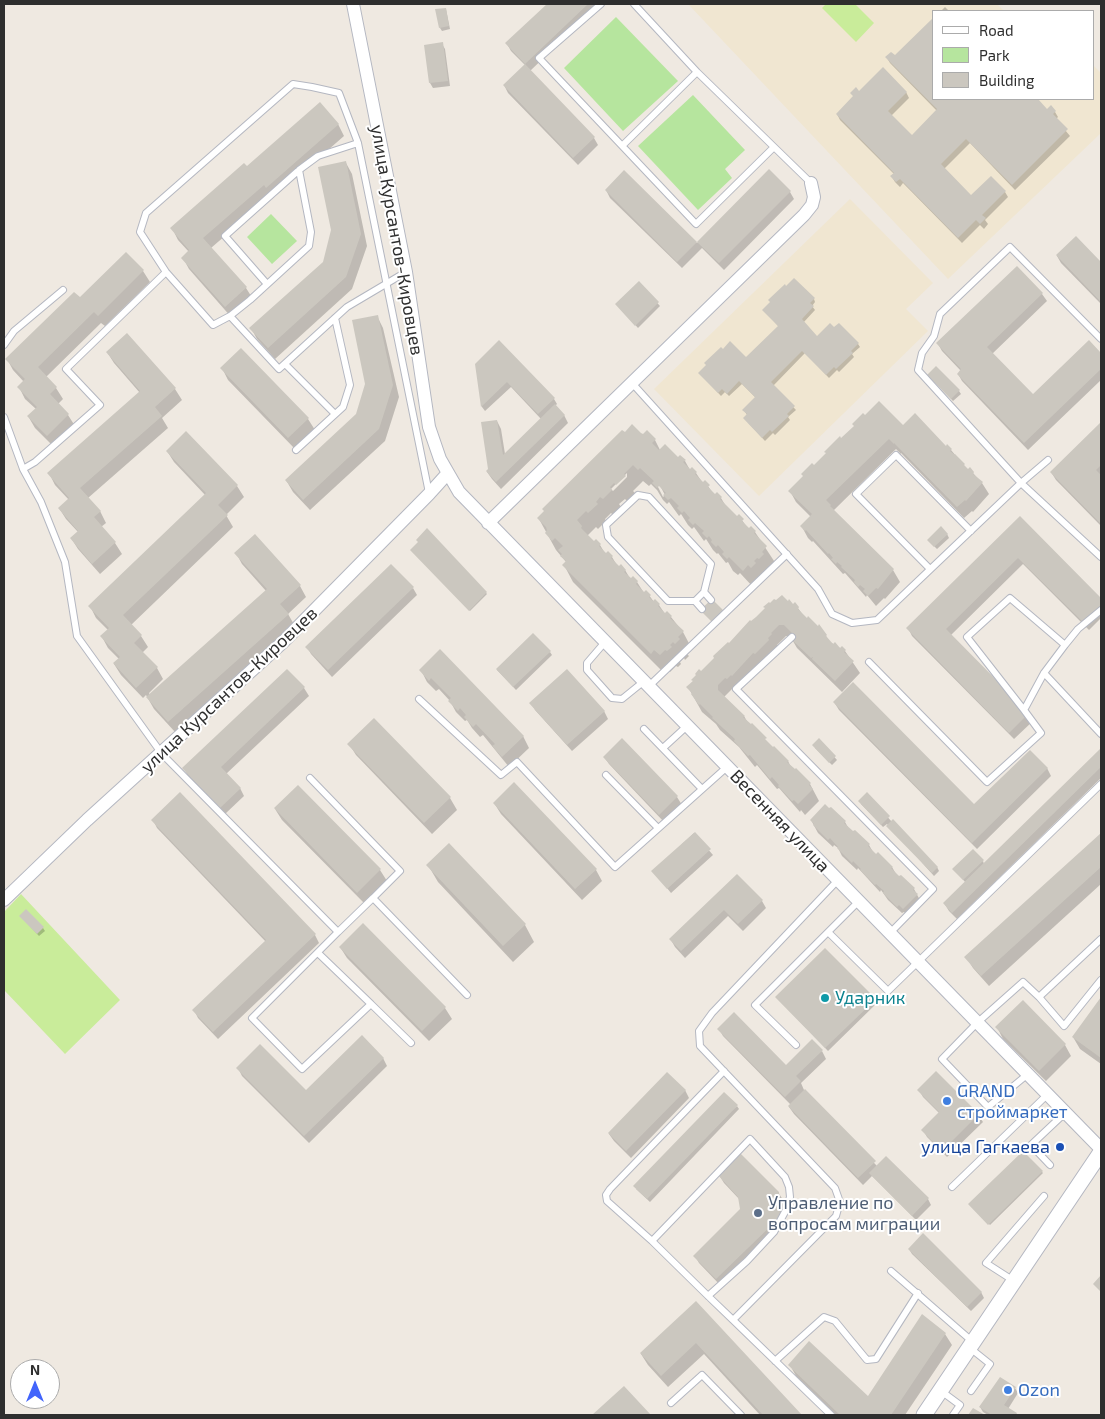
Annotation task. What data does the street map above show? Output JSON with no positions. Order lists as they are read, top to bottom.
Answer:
{
  "streets": {
    "street": ["улица Курсантов-Кировцев", "Весенняя улица"]
  },
  "crossings": [
    ["улица Курсантов-Кировцев", "Весенняя улица"]
  ],
  "places": [
    "Ударник",
    "GRAND строймаркет",
    "улица Гагкаева",
    "Управление по вопросам миграции",
    "Ozon"
  ],
  "legend": ["Road", "Park", "Building"],
  "north": "top"
}
